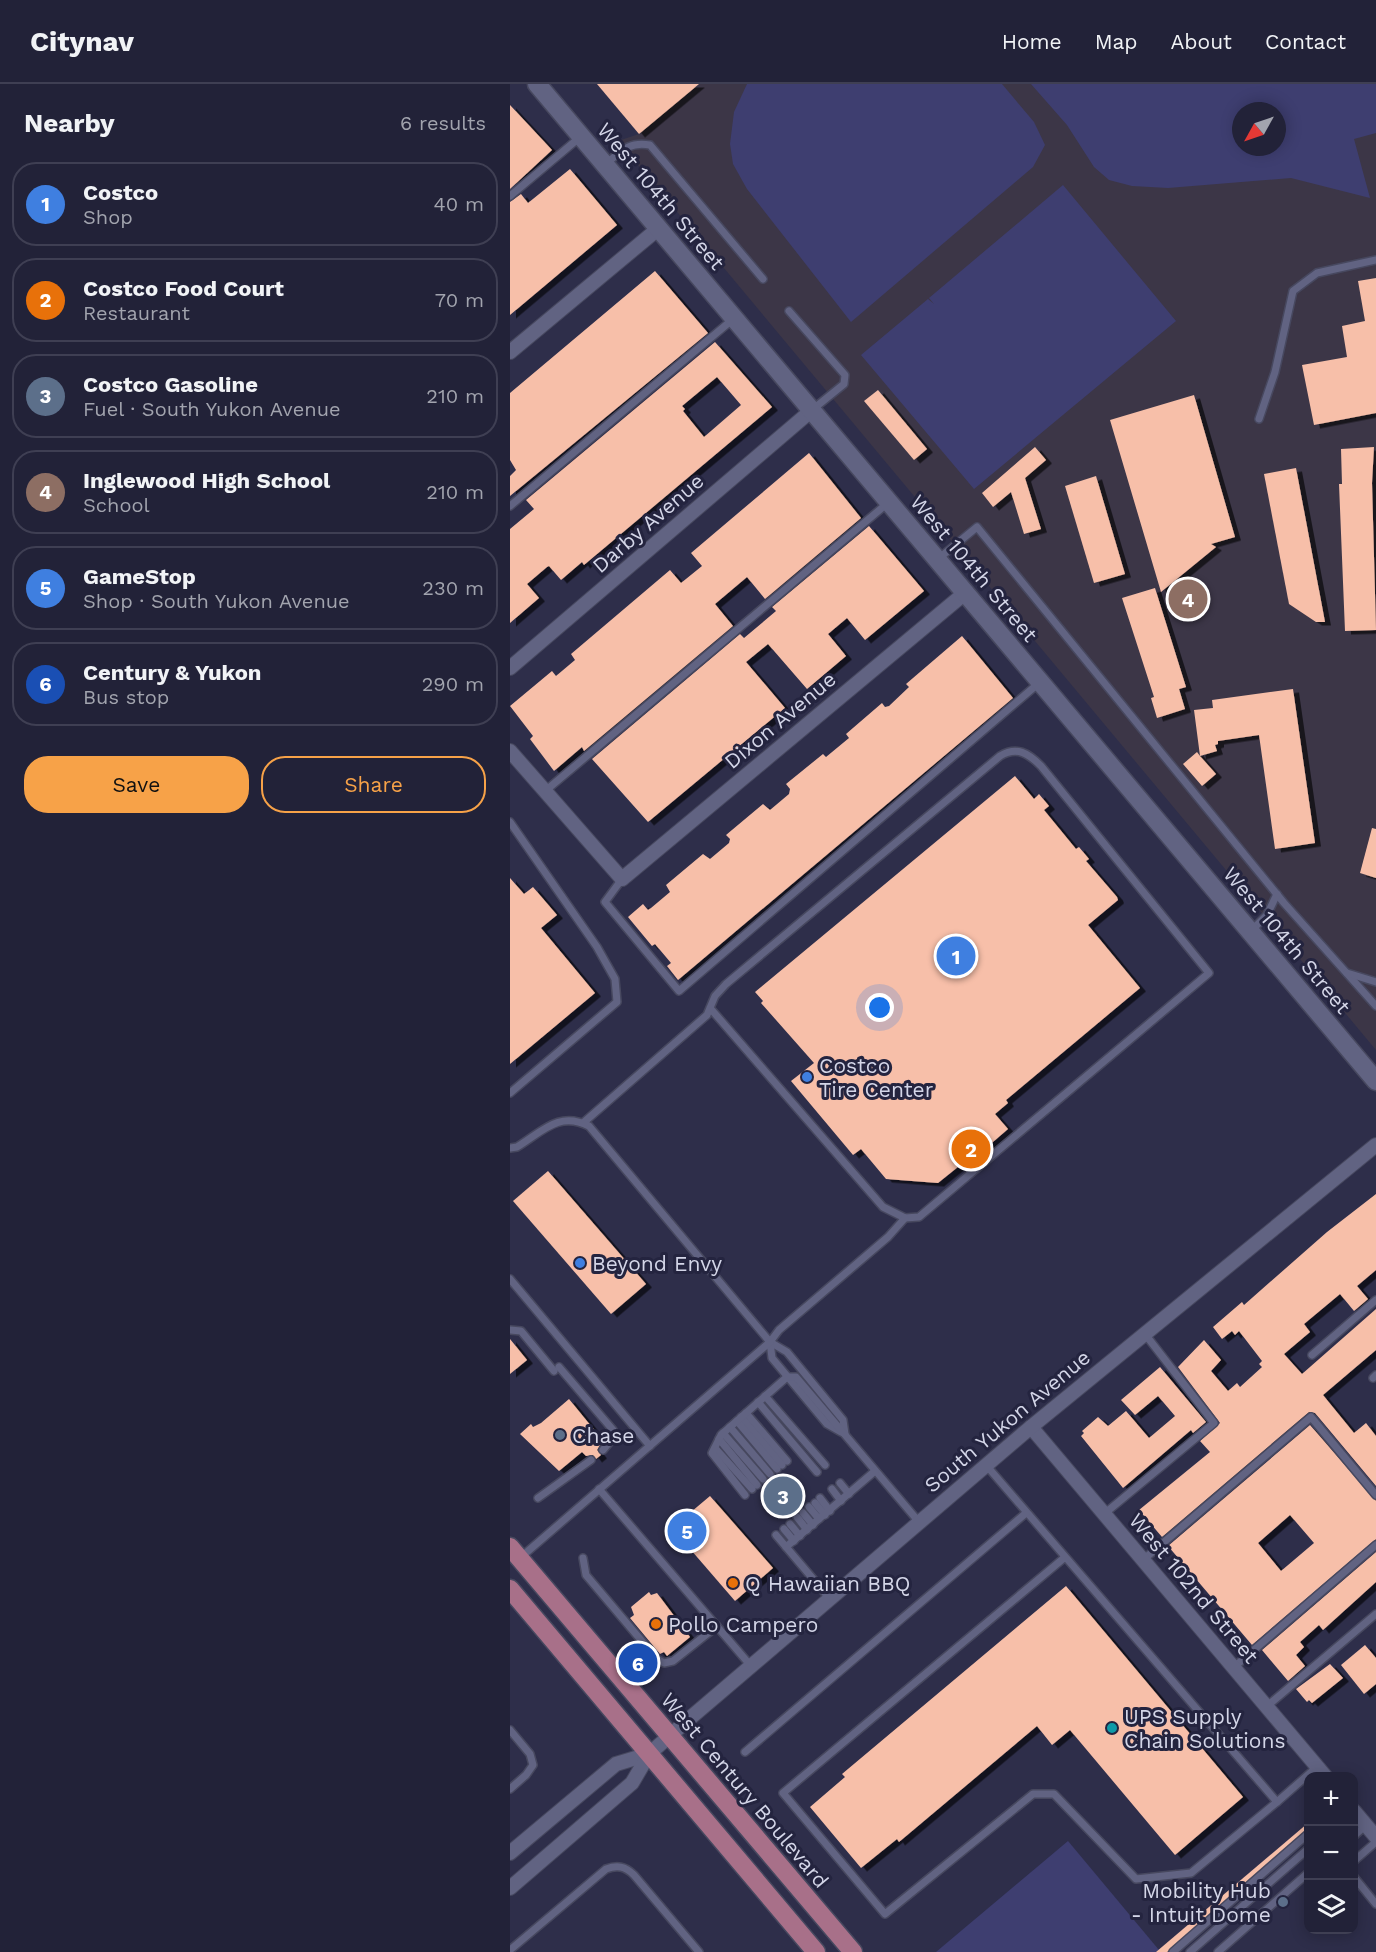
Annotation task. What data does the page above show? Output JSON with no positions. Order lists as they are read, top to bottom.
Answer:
{
  "streets": {
    "main road": ["West Century Boulevard"],
    "street": [
      "West 104th Street",
      "Darby Avenue",
      "Dixon Avenue",
      "South Yukon Avenue",
      "West 102nd Street"
    ]
  },
  "crossings": [
    ["West 104th Street", "Darby Avenue"],
    ["West 104th Street", "Dixon Avenue"],
    ["South Yukon Avenue", "West 102nd Street"],
    ["South Yukon Avenue", "West Century Boulevard"]
  ],
  "places": [
    "Costco Tire Center",
    "Beyond Envy",
    "Chase",
    "Q Hawaiian BBQ",
    "Pollo Campero",
    "UPS Supply Chain Solutions",
    "Mobility Hub - Intuit Dome"
  ],
  "north": "bottom left",
  "page": {
    "header": "Citynav",
    "nav": [
      "Home",
      "Map",
      "About",
      "Contact"
    ],
    "heading": ["Nearby", "6 results"],
    "list": [
      {
        "mark": "1",
        "name": "Costco",
        "note": "Shop",
        "value": "40 m"
      },
      {
        "mark": "2",
        "name": "Costco Food Court",
        "note": "Restaurant",
        "value": "70 m"
      },
      {
        "mark": "3",
        "name": "Costco Gasoline",
        "note": "Fuel · South Yukon Avenue",
        "value": "210 m"
      },
      {
        "mark": "4",
        "name": "Inglewood High School",
        "note": "School",
        "value": "210 m"
      },
      {
        "mark": "5",
        "name": "GameStop",
        "note": "Shop · South Yukon Avenue",
        "value": "230 m"
      },
      {
        "mark": "6",
        "name": "Century & Yukon",
        "note": "Bus stop",
        "value": "290 m"
      }
    ],
    "pins": [
      "4",
      "1",
      "2",
      "3",
      "5",
      "6"
    ],
    "buttons": ["Save", "Share"],
    "map_buttons": ["+", "−"]
  }
}
